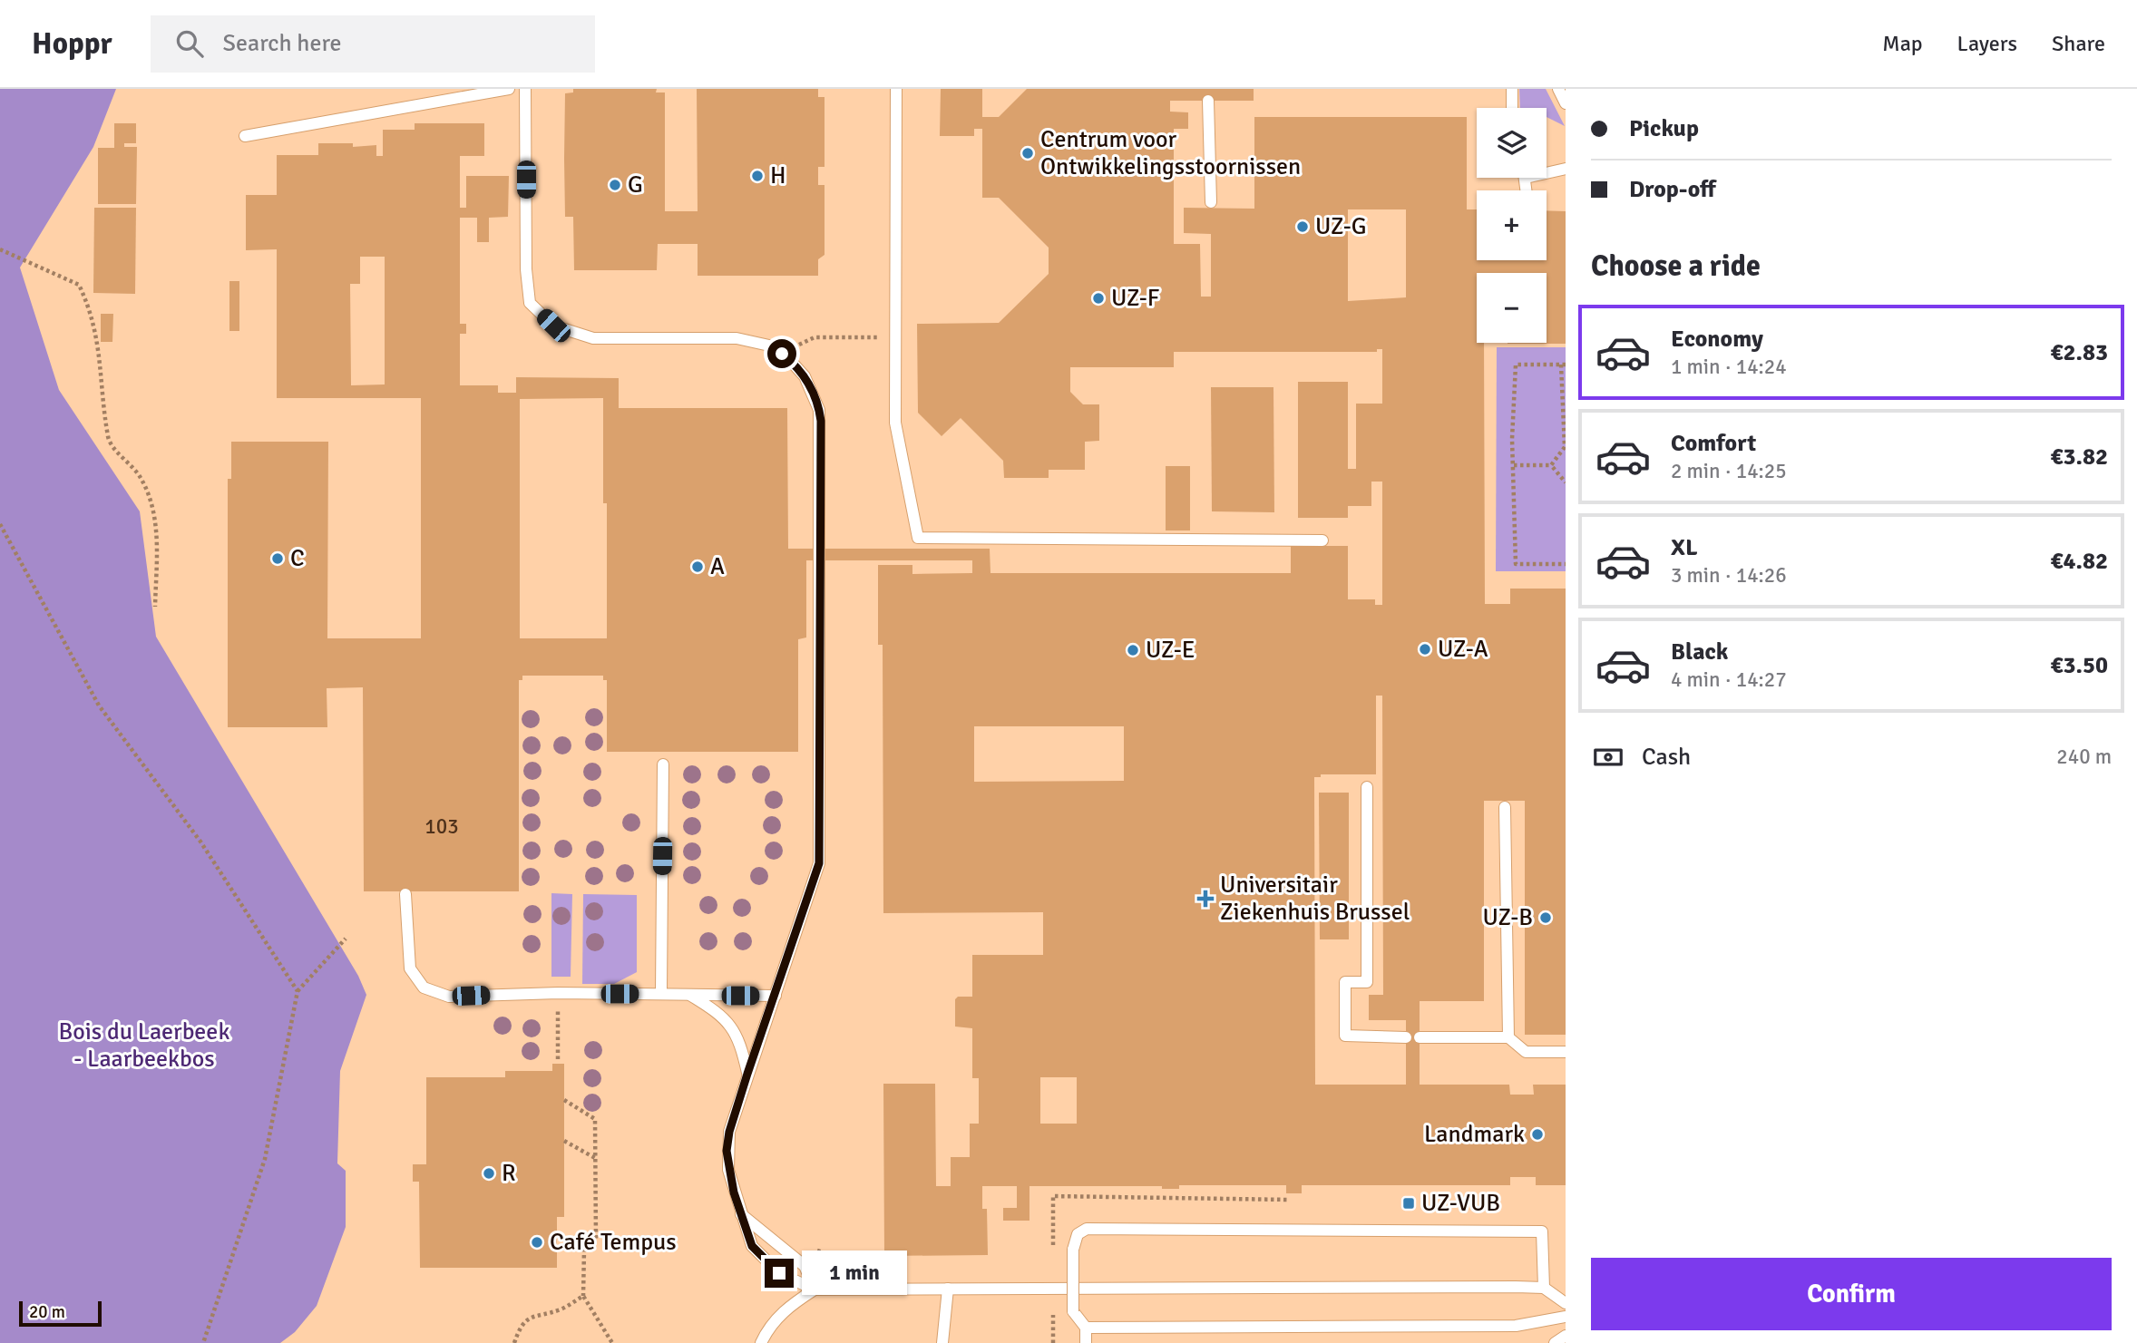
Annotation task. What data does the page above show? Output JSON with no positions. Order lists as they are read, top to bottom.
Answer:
{
  "parks": ["Bois du Laerbeek - Laarbeekbos"],
  "places": {
    "other": [
      "Centrum voor Ontwikkelingsstoornissen",
      "H",
      "G",
      "UZ-G",
      "UZ-F",
      "C",
      "A",
      "UZ-A",
      "UZ-E",
      "UZ-B",
      "Landmark",
      "R",
      "Café Tempus"
    ],
    "health": ["Universitair Ziekenhuis Brussel"],
    "transit": ["UZ-VUB"]
  },
  "house_numbers": ["103"],
  "scale_bar": "20 m",
  "page": {
    "header": "Hoppr",
    "search": "Search here",
    "nav": ["Map", "Layers", "Share"],
    "banner": ["Pickup", "Drop-off"],
    "map_buttons": ["+", "−"],
    "heading": "Choose a ride",
    "list": [
      {
        "name": "Economy",
        "note": "1 min · 14:24",
        "value": "€2.83"
      },
      {
        "name": "Comfort",
        "note": "2 min · 14:25",
        "value": "€3.82"
      },
      {
        "name": "XL",
        "note": "3 min · 14:26",
        "value": "€4.82"
      },
      {
        "name": "Black",
        "note": "4 min · 14:27",
        "value": "€3.50"
      }
    ],
    "pay": ["Cash", "240 m"],
    "buttons": "Confirm",
    "bubble": "1 min",
    "scale": "20 m"
  }
}
